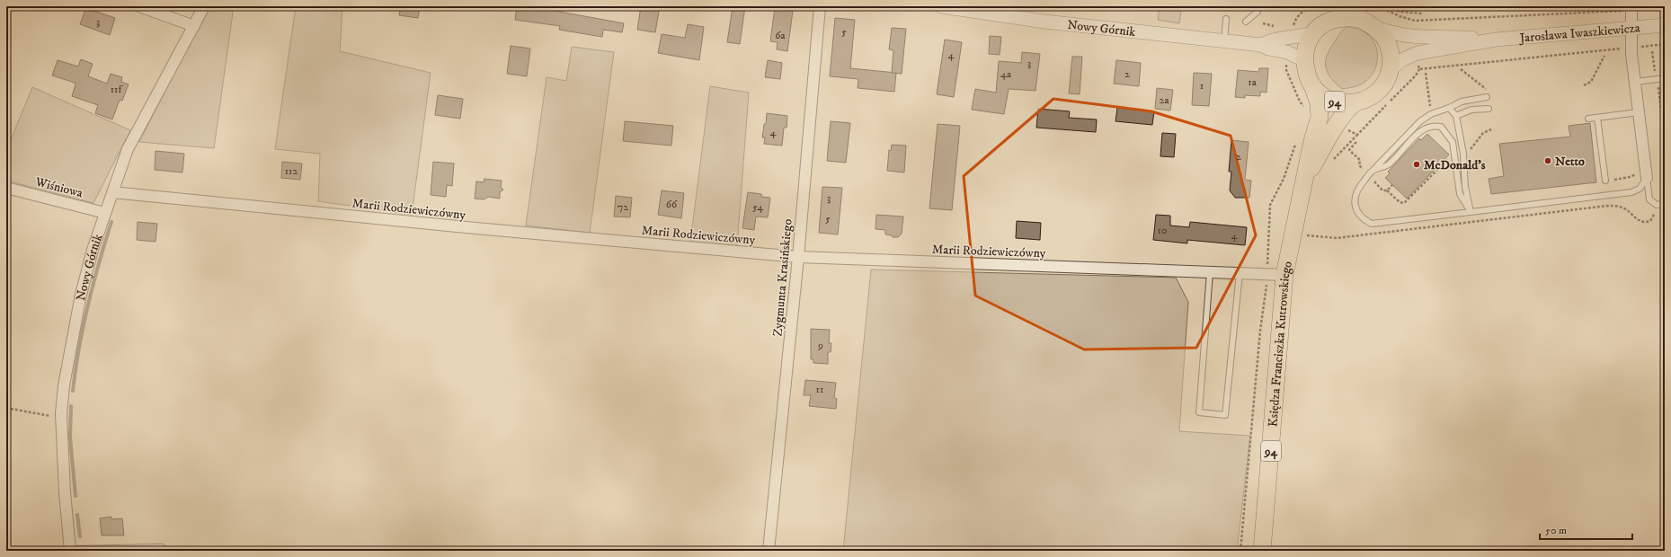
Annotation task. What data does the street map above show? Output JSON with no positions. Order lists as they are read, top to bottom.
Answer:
{
  "streets": {
    "main road": ["94", "Księdza Franciszka Kutrowskiego"],
    "street": [
      "Nowy Górnik",
      "Jarosława Iwaszkiewicza",
      "Wiśniowa",
      "Marii Rodziewiczówny",
      "Zygmunta Krasińskiego"
    ]
  },
  "crossings": [
    ["Nowy Górnik", "Jarosława Iwaszkiewicza"],
    ["Nowy Górnik", "94"],
    ["Nowy Górnik", "Wiśniowa"],
    ["Nowy Górnik", "Marii Rodziewiczówny"],
    ["Nowy Górnik", "Księdza Franciszka Kutrowskiego"],
    ["Jarosława Iwaszkiewicza", "94"],
    ["Jarosława Iwaszkiewicza", "Księdza Franciszka Kutrowskiego"],
    ["94", "Księdza Franciszka Kutrowskiego"],
    ["Marii Rodziewiczówny", "Zygmunta Krasińskiego"],
    ["Marii Rodziewiczówny", "Księdza Franciszka Kutrowskiego"]
  ],
  "places": ["Netto", "McDonald's"],
  "house_numbers": [
    "3",
    "5",
    "6a",
    "4",
    "3",
    "4a",
    "2",
    "1a",
    "1",
    "11f",
    "2a",
    "4",
    "2",
    "112",
    "3",
    "66",
    "72",
    "54",
    "5",
    "10",
    "4",
    "9",
    "11"
  ],
  "scale_bar": "50 m"
}
